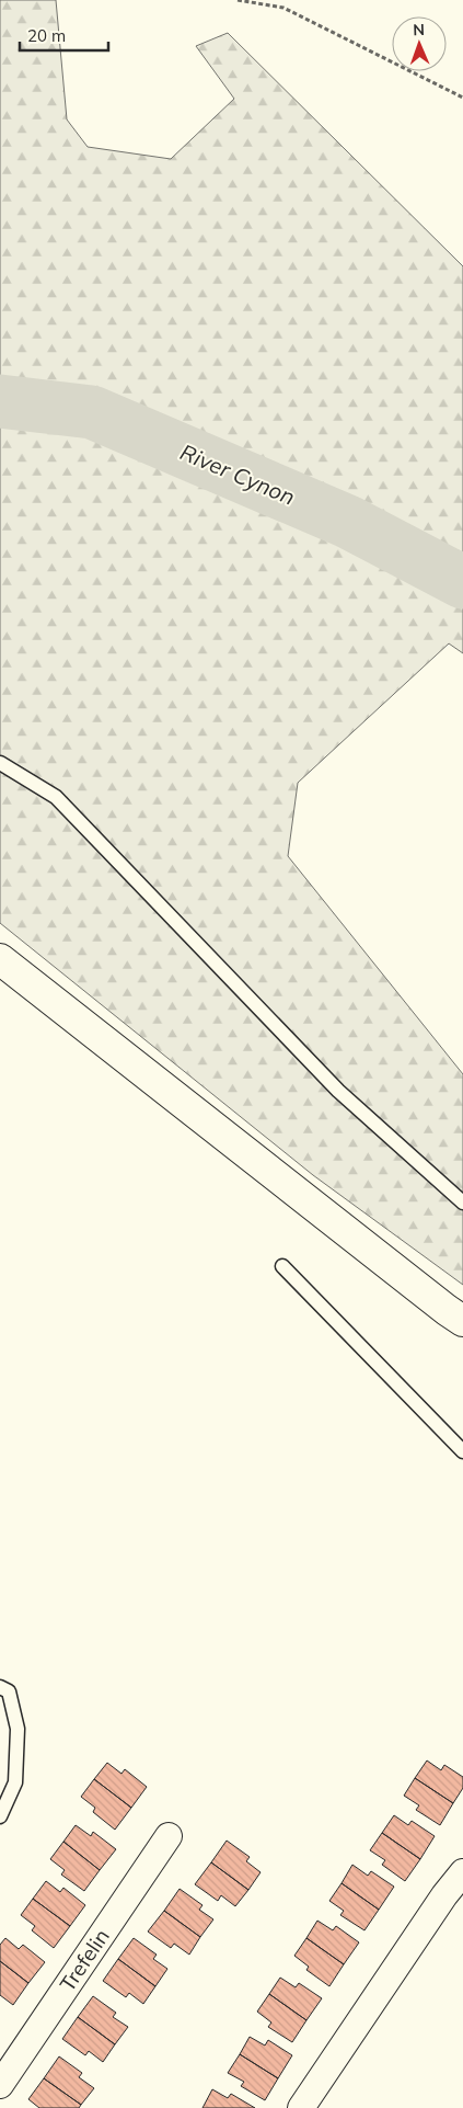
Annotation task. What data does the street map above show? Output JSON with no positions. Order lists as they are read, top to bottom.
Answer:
{
  "streets": {
    "street": ["Trefelin"]
  },
  "water": ["River Cynon"],
  "scale_bar": "20 m",
  "north": "top"
}
